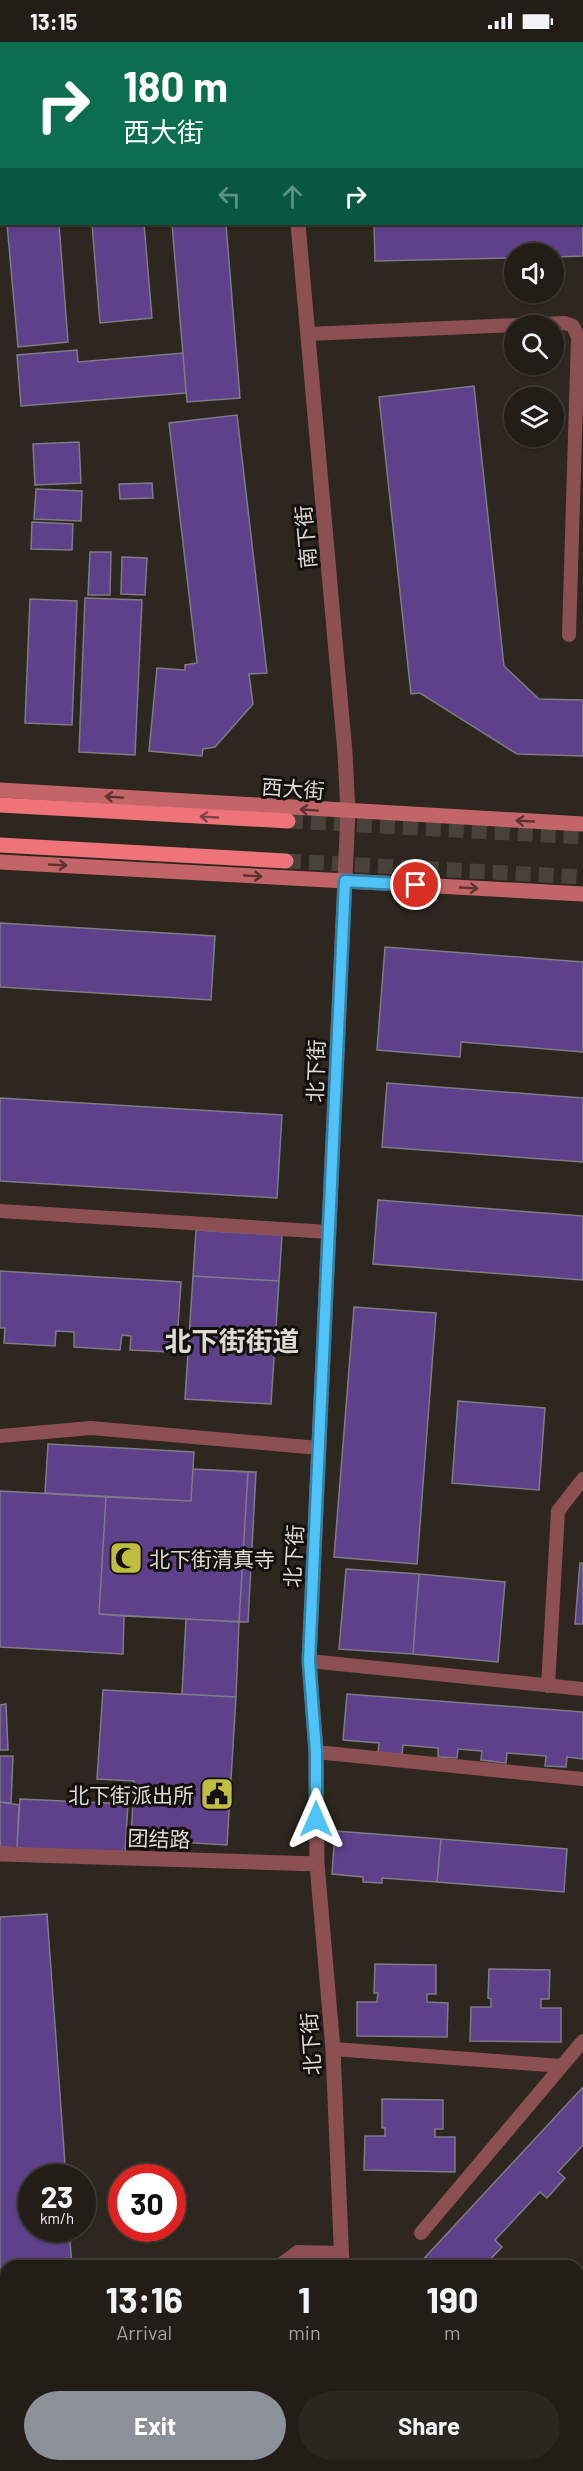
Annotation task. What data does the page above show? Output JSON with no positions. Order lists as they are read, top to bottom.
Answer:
{
  "streets": {
    "main road": ["西大街"],
    "street": ["南下街", "北下街", "团结路"]
  },
  "crossings": [
    ["南下街", "西大街"],
    ["南下街", "北下街"],
    ["北下街", "团结路"]
  ],
  "districts": ["北下街街道"],
  "places": {
    "mosque": ["北下街清真寺"],
    "public building": ["北下街派出所"]
  },
  "page": {
    "status": "13:15",
    "turn": ["180 m", "西大街"],
    "speed": "23 km/h",
    "limit": "30",
    "eta": [
      "13:16",
      "Arrival",
      "1",
      "min",
      "190",
      "m"
    ],
    "buttons": ["Exit", "Share"]
  }
}
